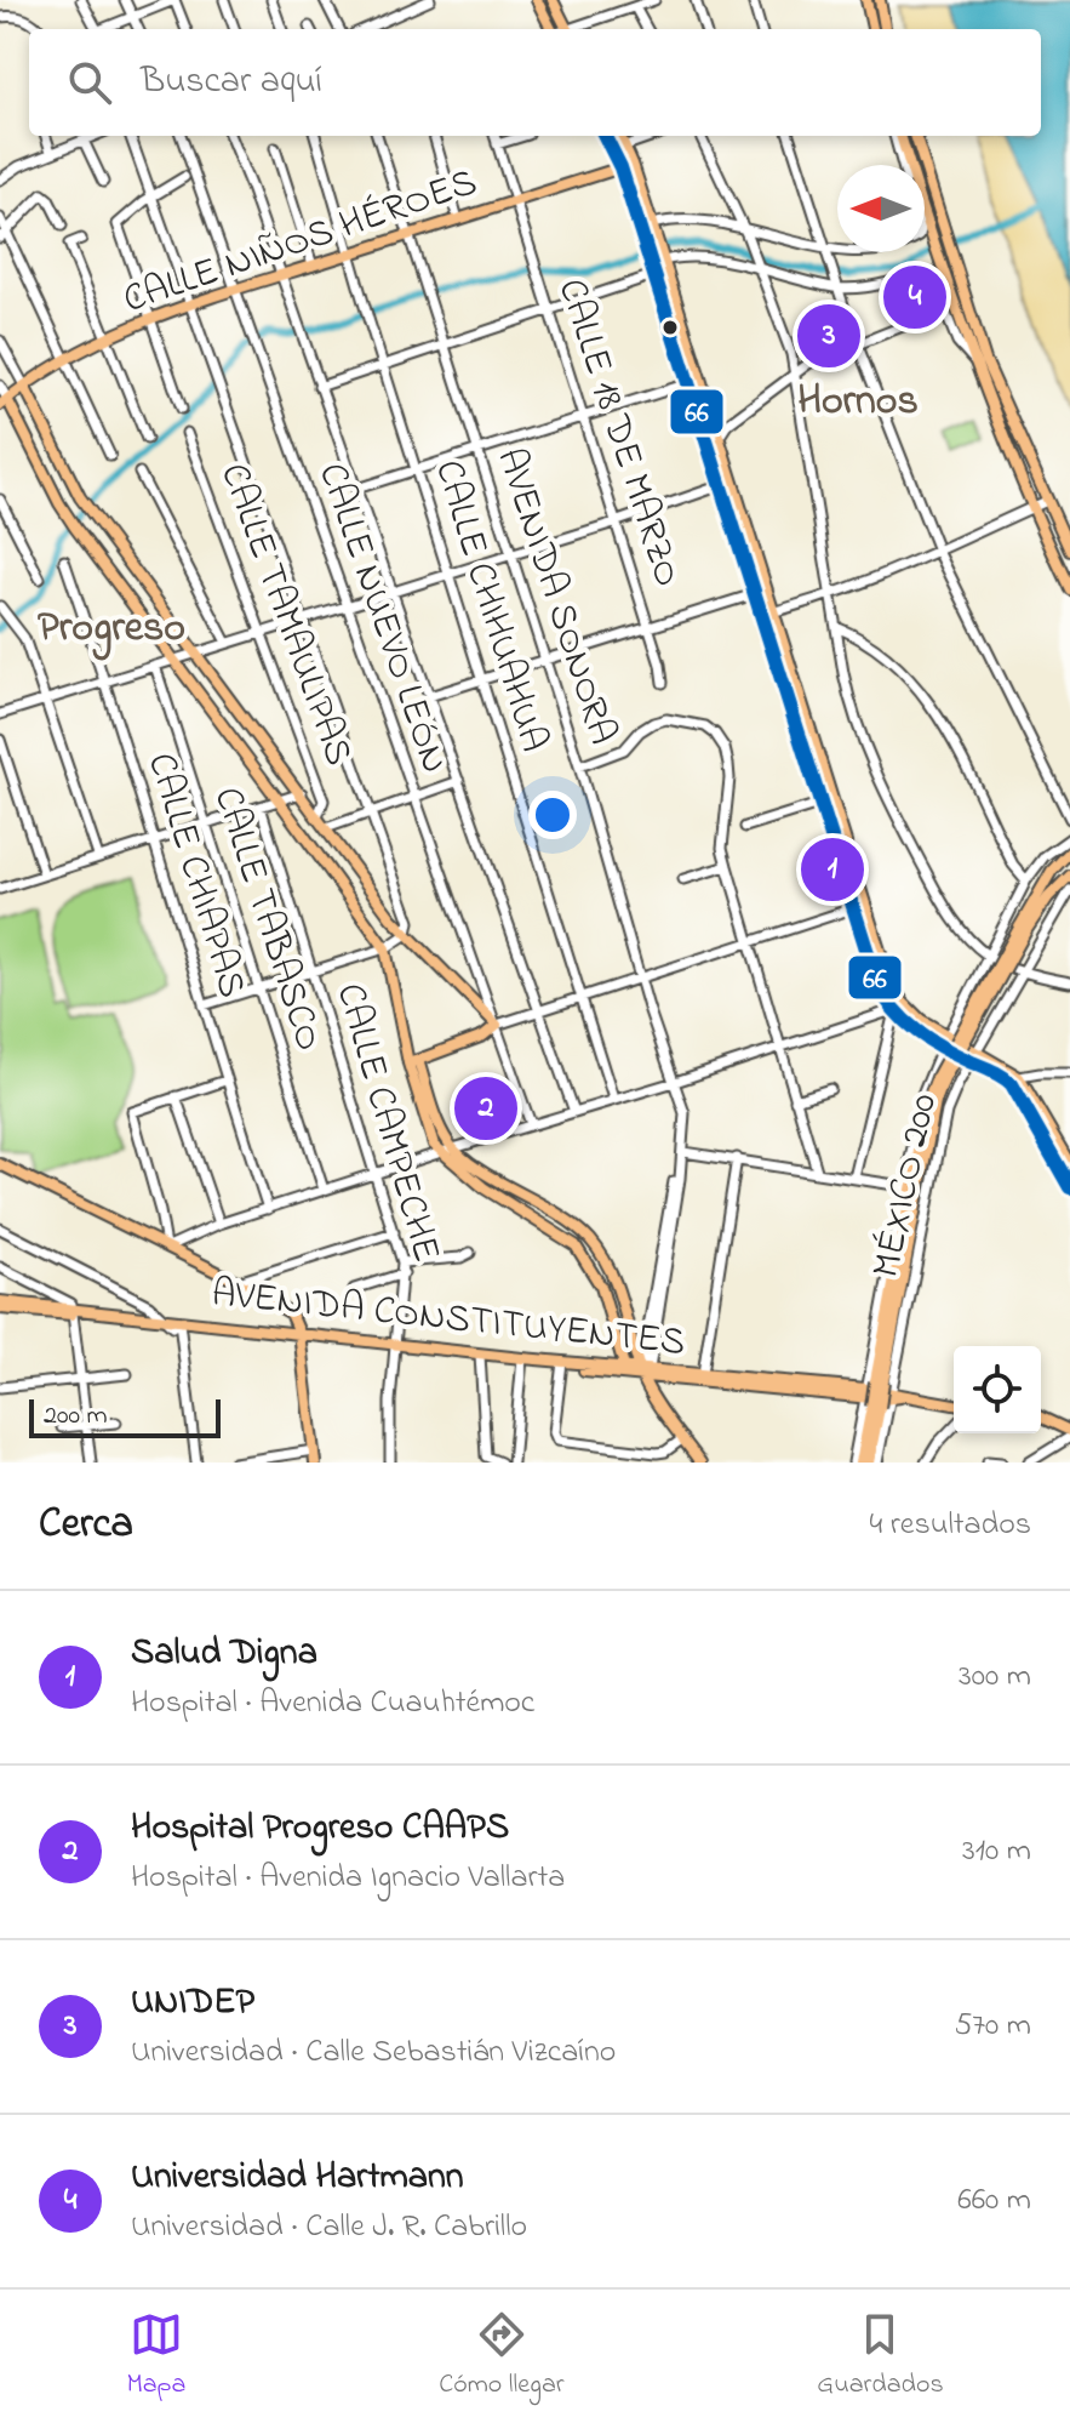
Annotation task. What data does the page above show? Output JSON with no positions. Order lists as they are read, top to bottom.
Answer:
{
  "streets": {
    "main road": ["CALLE NIÑOS HÉROES", "MÉXICO 200", "AVENIDA CONSTITUYENTES"],
    "street": [
      "CALLE 18 DE MARZO",
      "AVENIDA SONORA",
      "CALLE CHIHUAHUA",
      "CALLE TAMAULIPAS",
      "CALLE NUEVO LEÓN",
      "CALLE CHIAPAS",
      "CALLE TABASCO",
      "CALLE CAMPECHE"
    ]
  },
  "crossings": [
    ["CALLE NIÑOS HÉROES", "CALLE 18 DE MARZO"],
    ["CALLE NIÑOS HÉROES", "AVENIDA SONORA"],
    ["CALLE NIÑOS HÉROES", "CALLE CHIHUAHUA"],
    ["CALLE NIÑOS HÉROES", "CALLE NUEVO LEÓN"],
    ["AVENIDA SONORA", "AVENIDA CONSTITUYENTES"],
    ["CALLE CAMPECHE", "AVENIDA CONSTITUYENTES"],
    ["MÉXICO 200", "AVENIDA CONSTITUYENTES"]
  ],
  "districts": ["Hornos", "Progreso"],
  "lines": ["transit line 66"],
  "scale_bar": "200 m",
  "north": "left",
  "page": {
    "search": "Buscar aquí",
    "pins": [
      "4",
      "3",
      "1",
      "2"
    ],
    "scale": "200 m",
    "heading": ["Cerca", "4 resultados"],
    "list": [
      {
        "mark": "1",
        "name": "Salud Digna",
        "note": "Hospital · Avenida Cuauhtémoc",
        "value": "300 m"
      },
      {
        "mark": "2",
        "name": "Hospital Progreso CAAPS",
        "note": "Hospital · Avenida Ignacio Vallarta",
        "value": "310 m"
      },
      {
        "mark": "3",
        "name": "UNIDEP",
        "note": "Universidad · Calle Sebastián Vizcaíno",
        "value": "570 m"
      },
      {
        "mark": "4",
        "name": "Universidad Hartmann",
        "note": "Universidad · Calle J. R. Cabrillo",
        "value": "660 m"
      }
    ],
    "nav": ["Mapa", "Cómo llegar", "Guardados"]
  }
}
